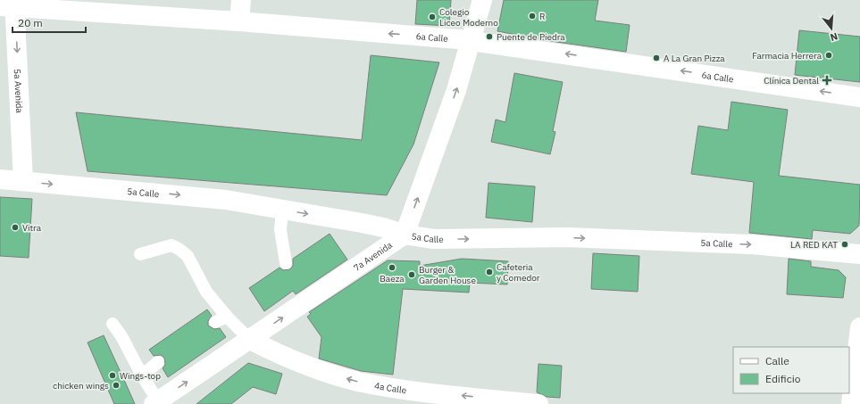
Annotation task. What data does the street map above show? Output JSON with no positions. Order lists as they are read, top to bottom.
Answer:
{
  "streets": {
    "street": [
      "6a Calle",
      "5a Avenida",
      "5a Calle",
      "7a Avenida",
      "4a Calle"
    ]
  },
  "crossings": [
    ["6a Calle", "5a Avenida"],
    ["5a Avenida", "5a Calle"],
    ["5a Calle", "7a Avenida"],
    ["7a Avenida", "4a Calle"]
  ],
  "one_way": [
    "6a Calle",
    "5a Avenida",
    "5a Calle",
    "7a Avenida",
    "4a Calle"
  ],
  "places": {
    "other": [
      "R",
      "Colegio Liceo Moderno",
      "Puente de Piedra",
      "Farmacia Herrera",
      "A La Gran Pizza",
      "Vitra",
      "LA RED KAT",
      "Baeza",
      "Cafeteria y Comedor",
      "Burger & Garden House",
      "Wings-top",
      "chicken wings"
    ],
    "health": ["Clínica Dental"]
  },
  "legend": ["Calle", "Edificio"],
  "scale_bar": "20 m",
  "north": "bottom"
}
